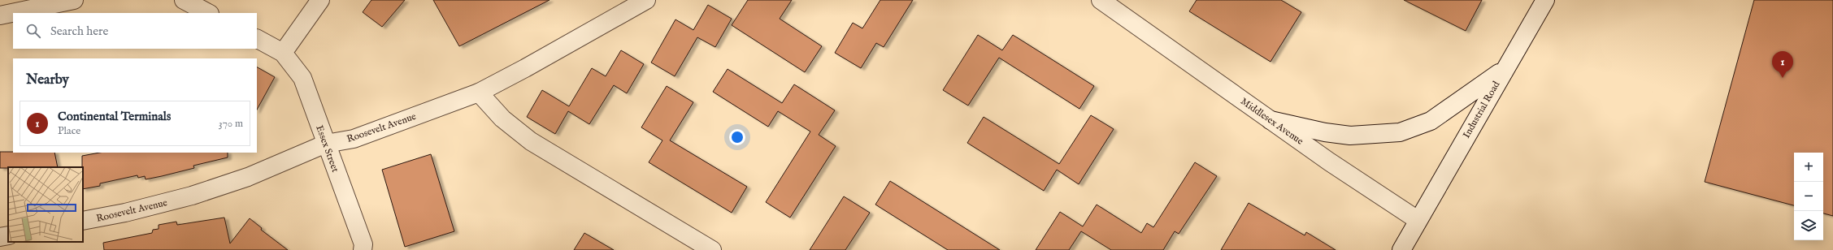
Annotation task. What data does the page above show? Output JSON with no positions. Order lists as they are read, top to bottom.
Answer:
{
  "streets": {
    "street": [
      "Industrial Road",
      "Middlesex Avenue",
      "Roosevelt Avenue",
      "Essex Street"
    ]
  },
  "crossings": [
    ["Industrial Road", "Middlesex Avenue"],
    ["Roosevelt Avenue", "Essex Street"]
  ],
  "page": {
    "search": "Search here",
    "pins": "1",
    "heading": "Nearby",
    "list": [
      {
        "mark": "1",
        "name": "Continental Terminals",
        "note": "Place",
        "value": "370 m"
      }
    ],
    "map_buttons": ["+", "−"]
  }
}
